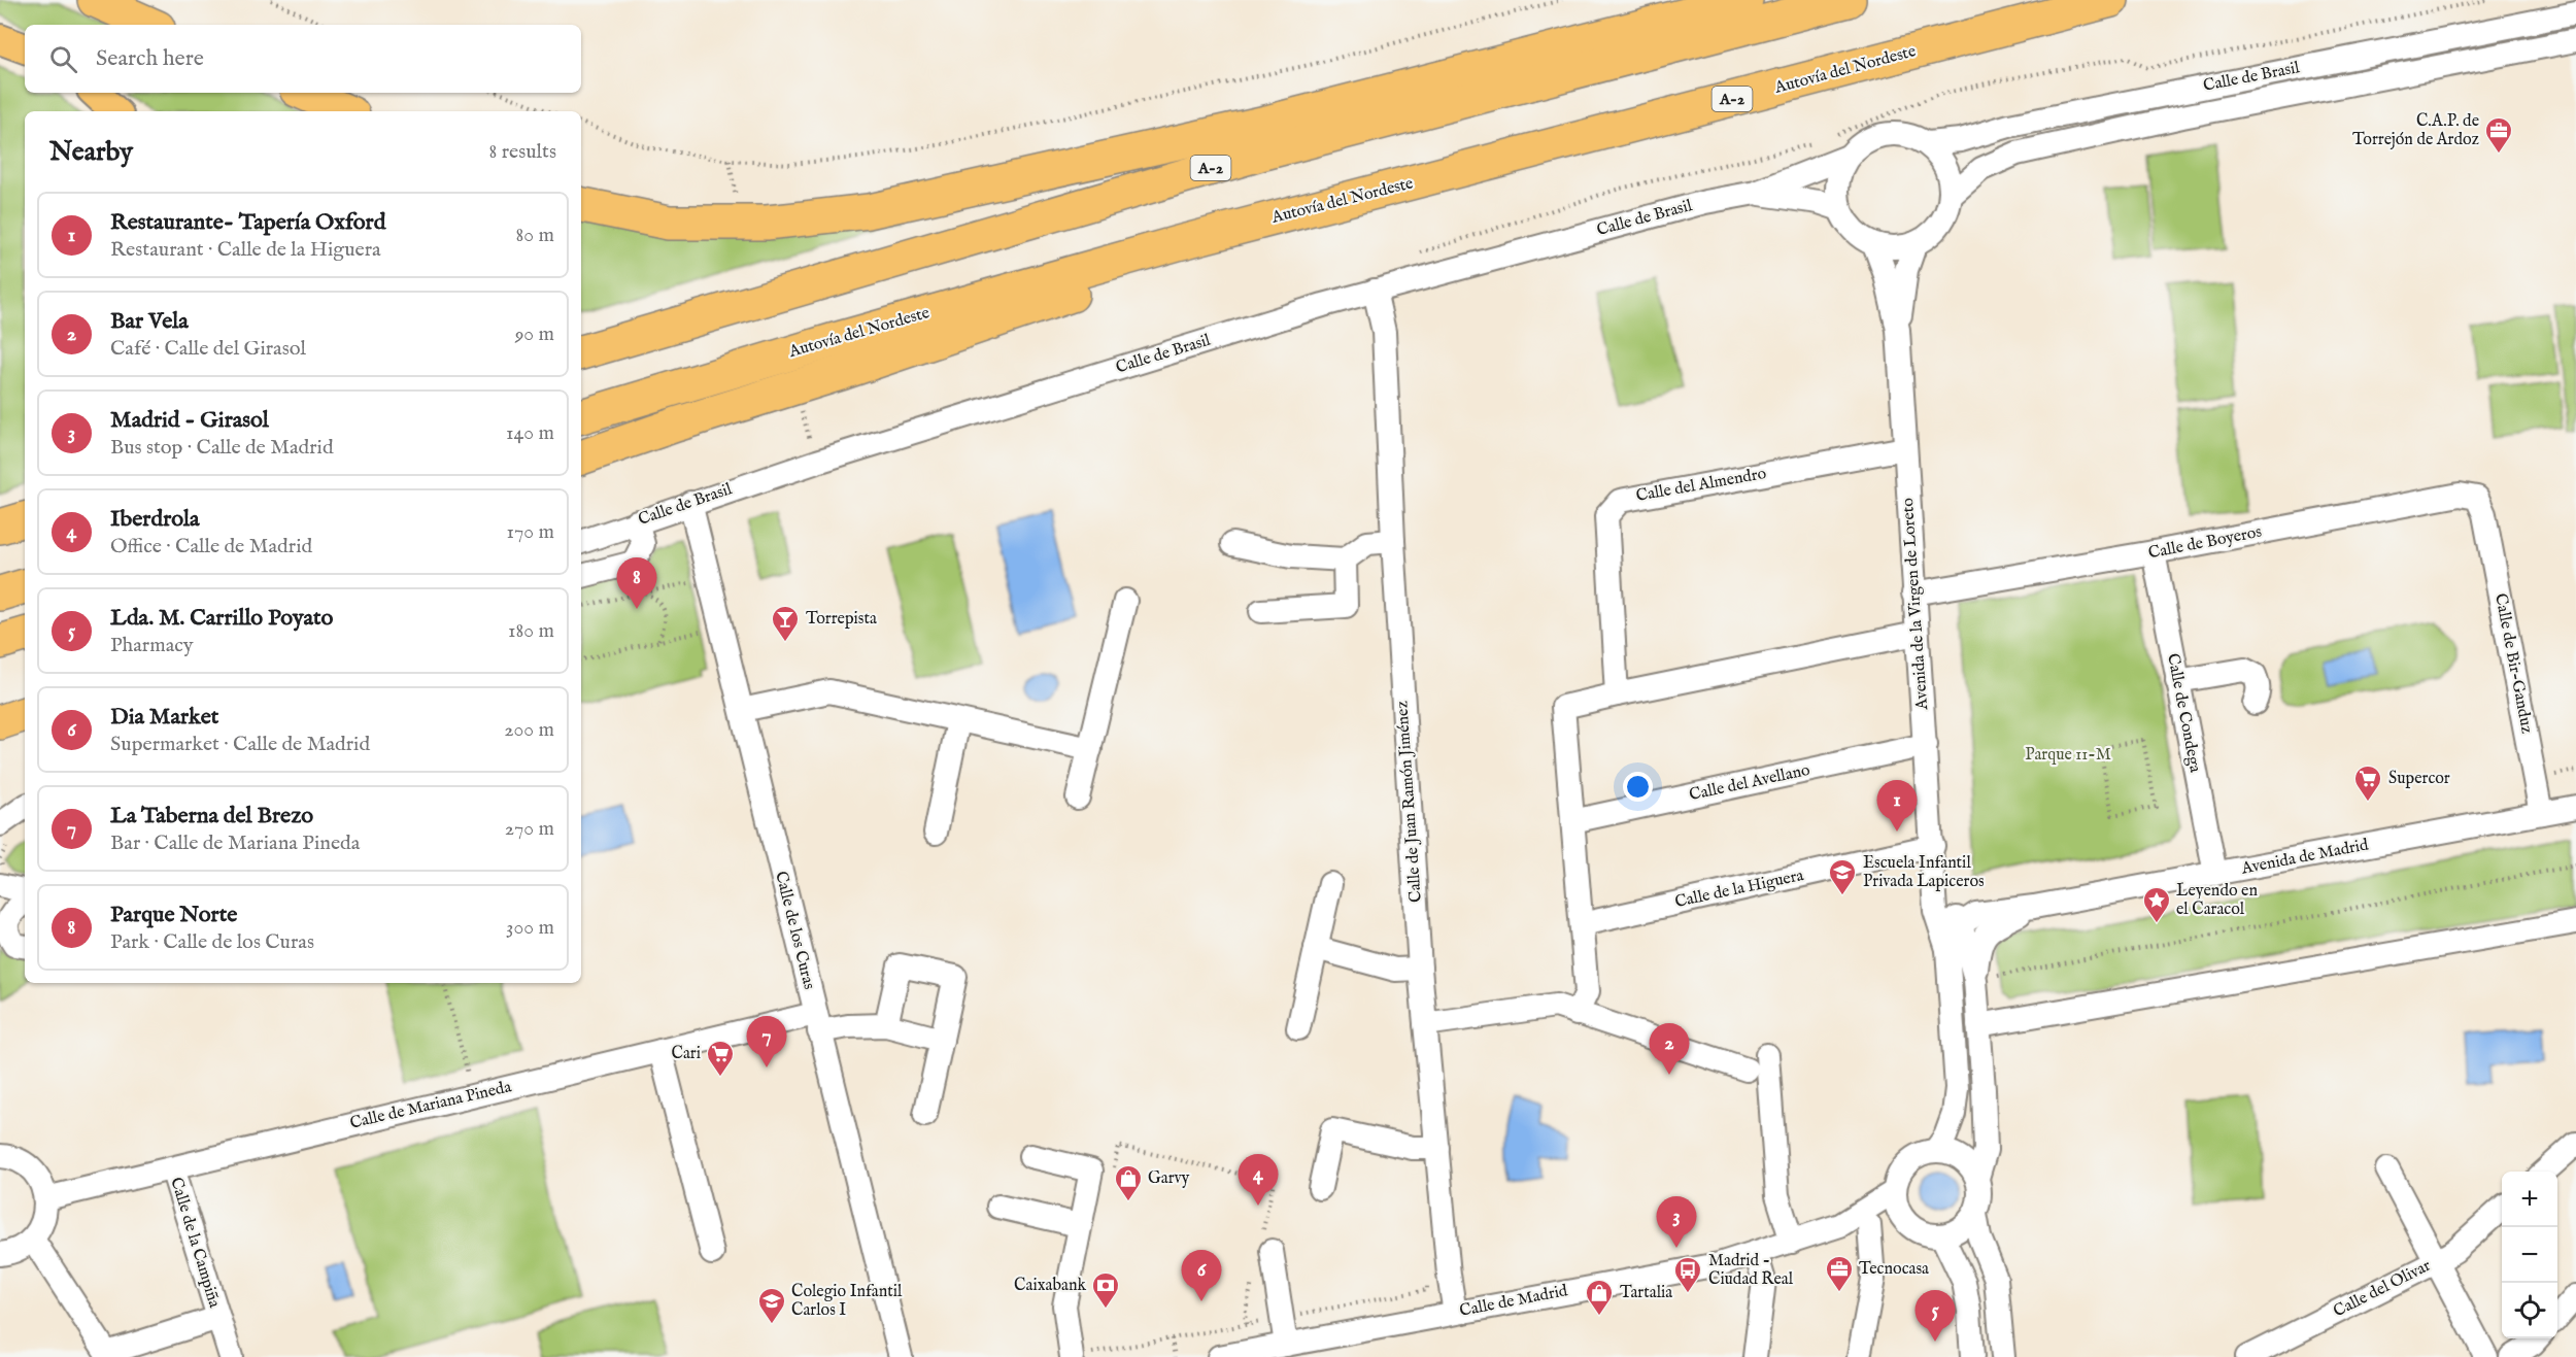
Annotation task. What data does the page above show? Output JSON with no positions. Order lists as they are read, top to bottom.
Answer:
{
  "streets": {
    "highway": ["Autovía del Nordeste", "A-2"],
    "street": [
      "Calle de Brasil",
      "Calle del Almendro",
      "Calle de Boyeros",
      "Avenida de la Virgen de Loreto",
      "Calle de Bir-Ganduz",
      "Calle de Condega",
      "Calle del Avellano",
      "Calle de Juan Ramón Jiménez",
      "Avenida de Madrid",
      "Calle de la Higuera",
      "Calle de los Curas",
      "Calle de Mariana Pineda",
      "Calle de la Campiña",
      "Calle del Olivar",
      "Calle de Madrid"
    ]
  },
  "crossings": [
    ["Calle de Brasil", "Avenida de la Virgen de Loreto"],
    ["Calle de Brasil", "Calle de Juan Ramón Jiménez"],
    ["Calle de Brasil", "Calle de los Curas"],
    ["Calle del Almendro", "Avenida de la Virgen de Loreto"],
    ["Calle de Boyeros", "Avenida de la Virgen de Loreto"],
    ["Calle de Boyeros", "Calle de Bir-Ganduz"],
    ["Calle de Boyeros", "Calle de Condega"],
    ["Avenida de la Virgen de Loreto", "Calle del Avellano"],
    ["Avenida de la Virgen de Loreto", "Avenida de Madrid"],
    ["Avenida de la Virgen de Loreto", "Calle de la Higuera"],
    ["Avenida de la Virgen de Loreto", "Calle de Madrid"],
    ["Calle de Bir-Ganduz", "Avenida de Madrid"],
    ["Calle de Condega", "Avenida de Madrid"],
    ["Calle de Juan Ramón Jiménez", "Calle de Madrid"],
    ["Calle de los Curas", "Calle de Mariana Pineda"],
    ["Calle de Mariana Pineda", "Calle de la Campiña"]
  ],
  "parks": ["Parque 11-M"],
  "places": {
    "office": ["C.A.P. de Torrejón de Ardoz", "Tecnocasa"],
    "bar": ["Torrepista"],
    "supermarket": ["Supercor", "Cari"],
    "school or university": ["Escuela Infantil Privada Lapiceros", "Colegio Infantil Carlos I"],
    "place": ["Leyendo en el Caracol"],
    "shop": ["Garvy", "Tartalia"],
    "bus stop": ["Madrid - Ciudad Real"],
    "bank": ["Caixabank"]
  },
  "page": {
    "search": "Search here",
    "heading": ["Nearby", "8 results"],
    "list": [
      {
        "mark": "1",
        "name": "Restaurante- Tapería Oxford",
        "note": "Restaurant · Calle de la Higuera",
        "value": "80 m"
      },
      {
        "mark": "2",
        "name": "Bar Vela",
        "note": "Café · Calle del Girasol",
        "value": "90 m"
      },
      {
        "mark": "3",
        "name": "Madrid - Girasol",
        "note": "Bus stop · Calle de Madrid",
        "value": "140 m"
      },
      {
        "mark": "4",
        "name": "Iberdrola",
        "note": "Office · Calle de Madrid",
        "value": "170 m"
      },
      {
        "mark": "5",
        "name": "Lda. M. Carrillo Poyato",
        "note": "Pharmacy",
        "value": "180 m"
      },
      {
        "mark": "6",
        "name": "Dia Market",
        "note": "Supermarket · Calle de Madrid",
        "value": "200 m"
      },
      {
        "mark": "7",
        "name": "La Taberna del Brezo",
        "note": "Bar · Calle de Mariana Pineda",
        "value": "270 m"
      },
      {
        "mark": "8",
        "name": "Parque Norte",
        "note": "Park · Calle de los Curas",
        "value": "300 m"
      }
    ],
    "pins": [
      "8",
      "1",
      "7",
      "2",
      "4",
      "3",
      "6",
      "5"
    ],
    "map_buttons": ["+", "−"]
  }
}
